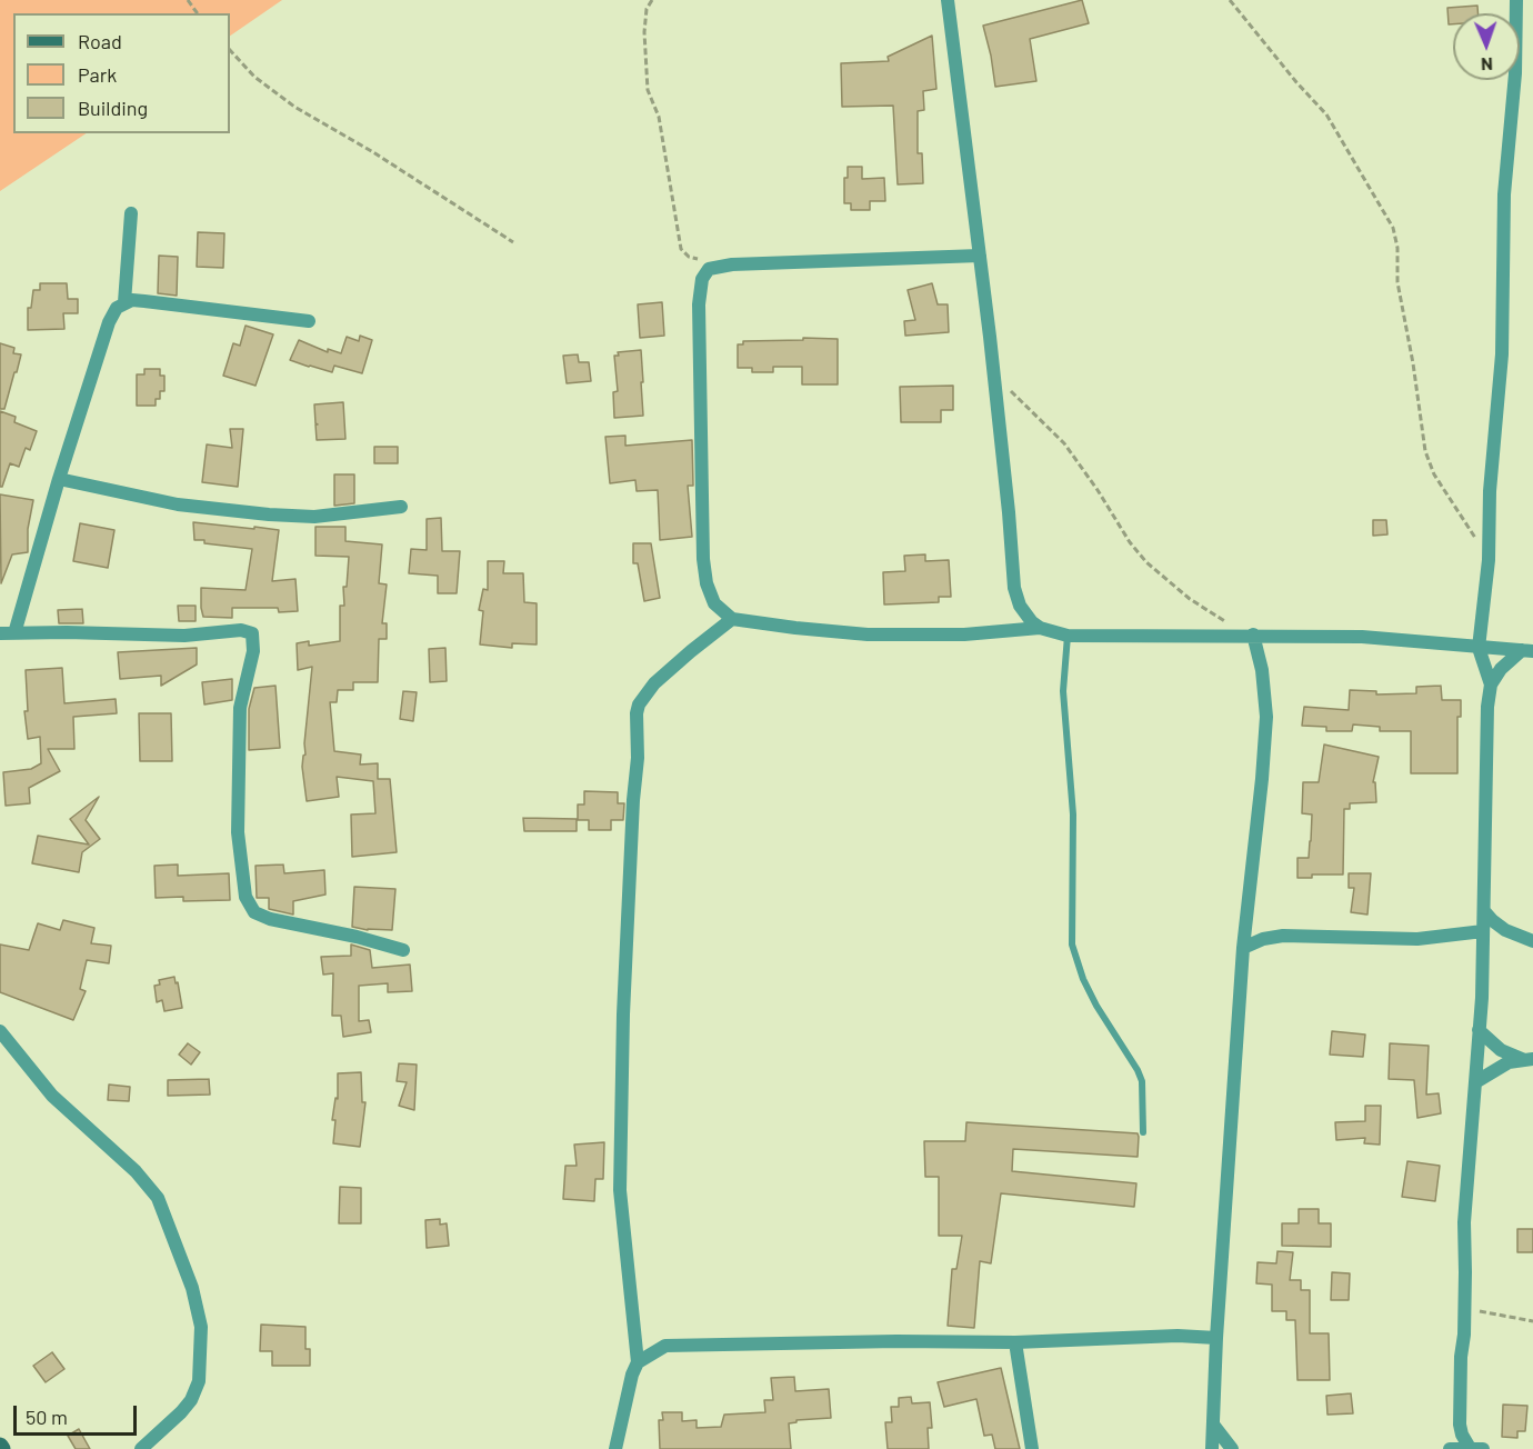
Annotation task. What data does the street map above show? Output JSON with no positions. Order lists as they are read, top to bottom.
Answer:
{
  "legend": ["Road", "Park", "Building"],
  "scale_bar": "50 m",
  "north": "bottom"
}
